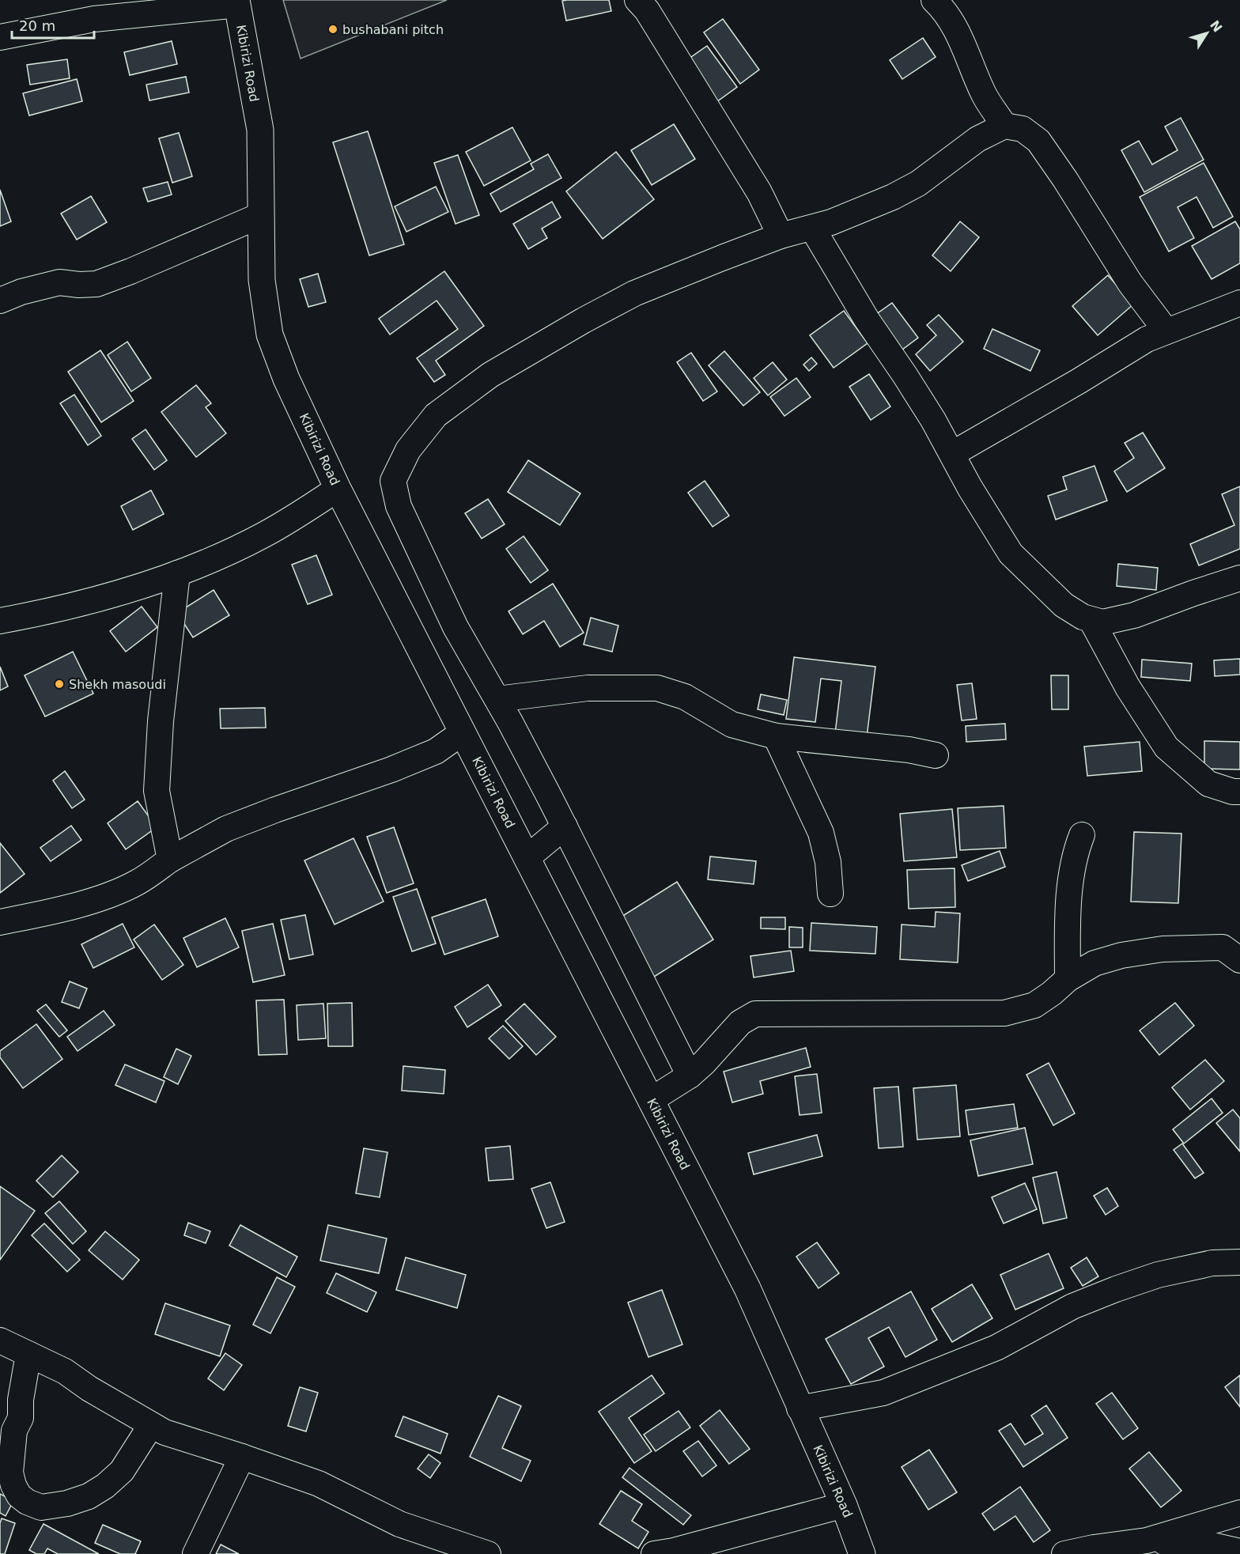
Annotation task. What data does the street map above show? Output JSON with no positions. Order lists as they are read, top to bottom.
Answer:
{
  "streets": {
    "street": ["Kibirizi Road"]
  },
  "places": ["bushabani pitch", "Shekh masoudi"],
  "scale_bar": "20 m",
  "north": "top right"
}
